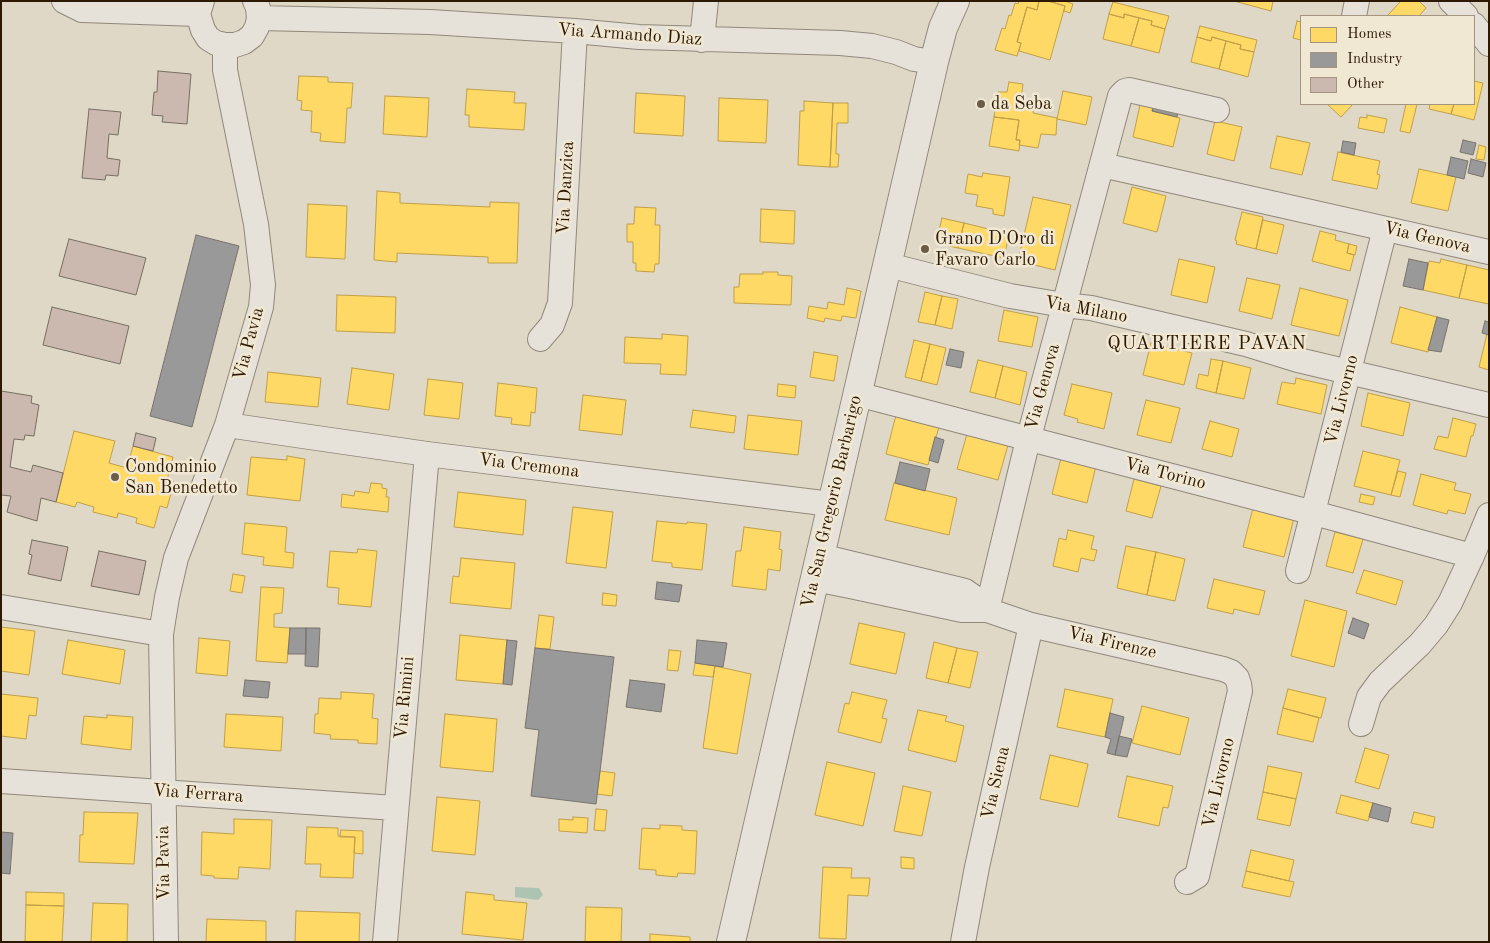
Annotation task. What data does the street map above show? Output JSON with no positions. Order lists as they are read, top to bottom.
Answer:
{
  "streets": {
    "street": [
      "Via Armando Diaz",
      "Via Danzica",
      "Via Genova",
      "Via Milano",
      "Via Pavia",
      "Via Livorno",
      "Via Cremona",
      "Via Torino",
      "Via San Gregorio Barbarigo",
      "Via Firenze",
      "Via Rimini",
      "Via Siena",
      "Via Ferrara"
    ]
  },
  "crossings": [
    ["Via Armando Diaz", "Via Danzica"],
    ["Via Armando Diaz", "Via Pavia"],
    ["Via Armando Diaz", "Via San Gregorio Barbarigo"],
    ["Via Genova", "Via Milano"],
    ["Via Genova", "Via Livorno"],
    ["Via Genova", "Via Torino"],
    ["Via Genova", "Via Firenze"],
    ["Via Milano", "Via Livorno"],
    ["Via Milano", "Via San Gregorio Barbarigo"],
    ["Via Pavia", "Via Cremona"],
    ["Via Pavia", "Via Ferrara"],
    ["Via Livorno", "Via Torino"],
    ["Via Livorno", "Via Firenze"],
    ["Via Cremona", "Via San Gregorio Barbarigo"],
    ["Via Cremona", "Via Rimini"],
    ["Via Torino", "Via San Gregorio Barbarigo"],
    ["Via San Gregorio Barbarigo", "Via Firenze"],
    ["Via Firenze", "Via Siena"],
    ["Via Rimini", "Via Ferrara"]
  ],
  "districts": ["QUARTIERE PAVAN"],
  "places": ["da Seba", "Grano D'Oro di Favaro Carlo", "Condominio San Benedetto"],
  "legend": ["Homes", "Industry", "Other"]
}
